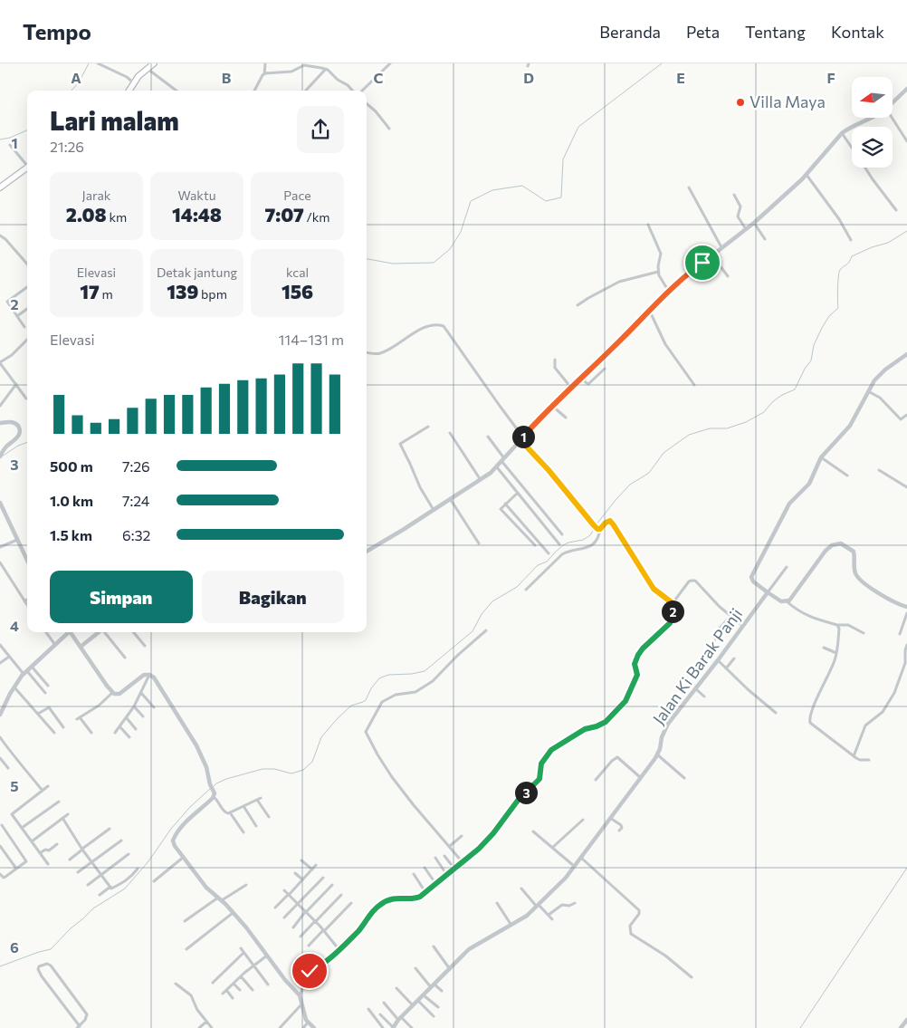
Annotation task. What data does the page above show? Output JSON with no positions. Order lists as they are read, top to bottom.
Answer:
{
  "streets": {
    "street": ["Jalan Ki Barak Panji"]
  },
  "places": ["Villa Maya"],
  "north": "left",
  "page": {
    "header": "Tempo",
    "nav": [
      "Beranda",
      "Peta",
      "Tentang",
      "Kontak"
    ],
    "heading": ["Lari malam", "21:26"],
    "stats": [
      ["Jarak", "2.08 km"],
      ["Waktu", "14:48"],
      ["Pace", "7:07 /km"],
      ["Elevasi", "17 m"],
      ["Detak jantung", "139 bpm"],
      ["kcal", "156"]
    ],
    "chart": ["Elevasi", "114–131 m"],
    "pins": ["1", "2", "3"],
    "list": [
      {
        "name": "500 m",
        "note": "7:26"
      },
      {
        "name": "1.0 km",
        "note": "7:24"
      },
      {
        "name": "1.5 km",
        "note": "6:32"
      }
    ],
    "buttons": ["Simpan", "Bagikan"]
  },
  "grid": {
    "columns": [
      "A",
      "B",
      "C",
      "D",
      "E",
      "F"
    ],
    "rows": [
      "1",
      "2",
      "3",
      "4",
      "5",
      "6"
    ]
  }
}
